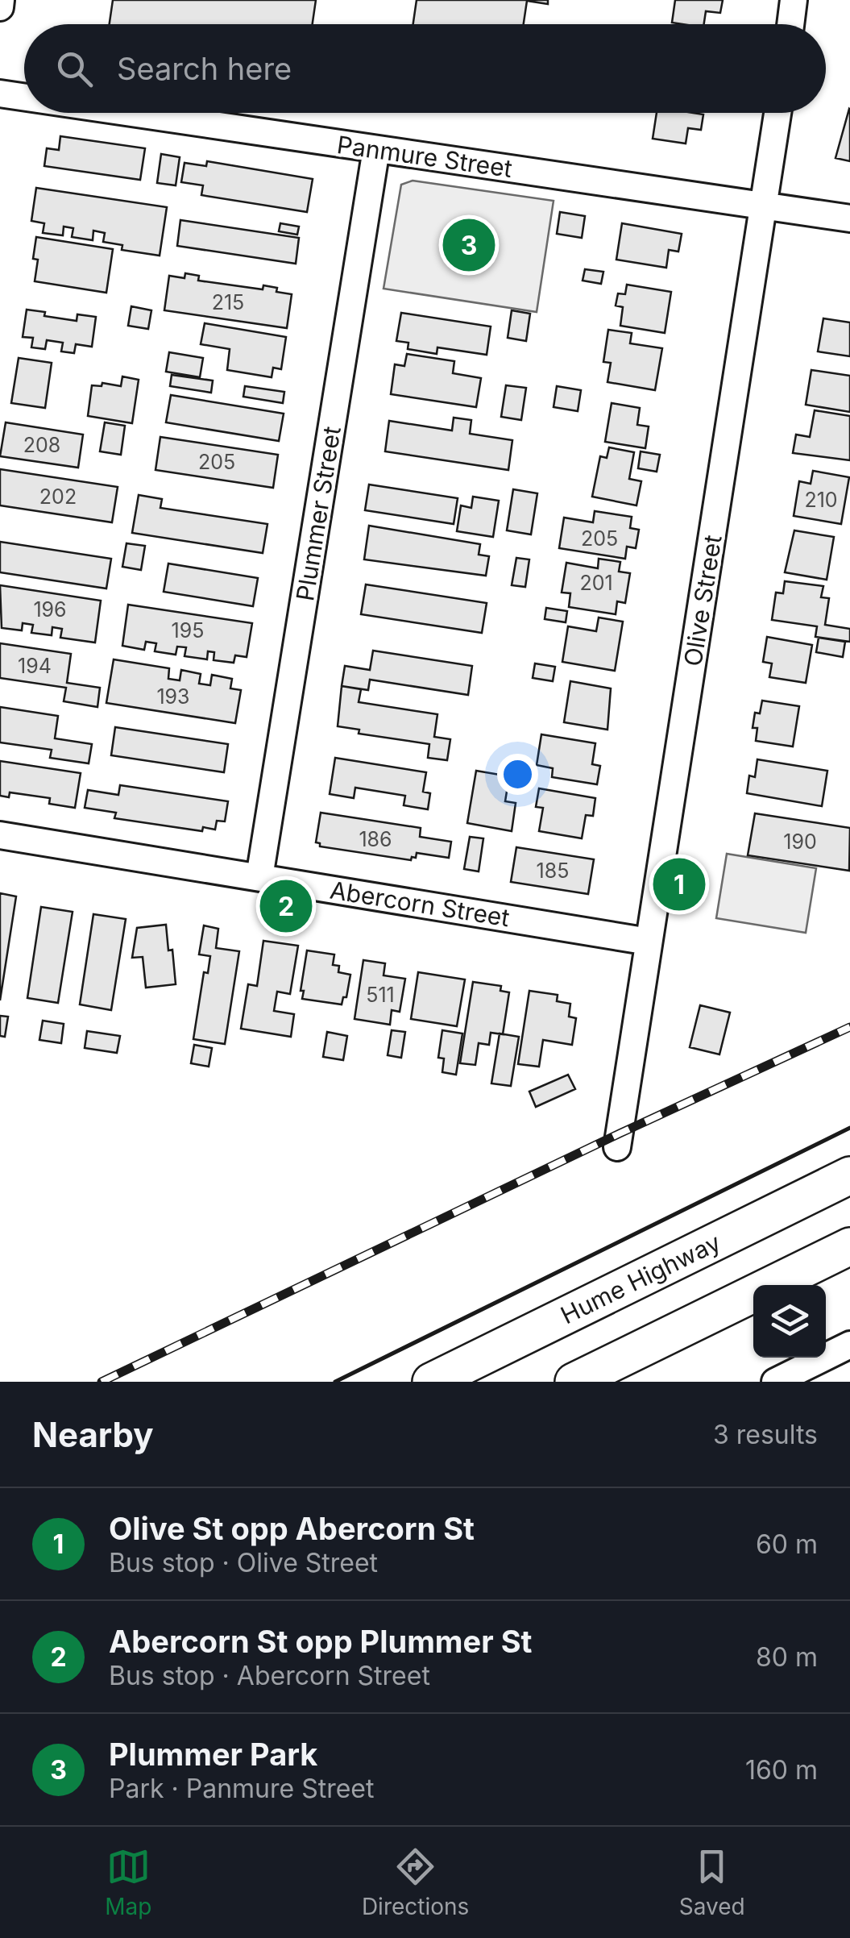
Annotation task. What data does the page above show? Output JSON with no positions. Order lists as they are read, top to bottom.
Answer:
{
  "streets": {
    "highway": ["Hume Highway"],
    "street": [
      "Panmure Street",
      "Plummer Street",
      "Olive Street",
      "Abercorn Street"
    ]
  },
  "crossings": [
    ["Panmure Street", "Plummer Street"],
    ["Panmure Street", "Olive Street"],
    ["Plummer Street", "Abercorn Street"],
    ["Olive Street", "Abercorn Street"]
  ],
  "house_numbers": [
    "215",
    "208",
    "205",
    "202",
    "210",
    "205",
    "201",
    "196",
    "195",
    "194",
    "193",
    "186",
    "190",
    "185",
    "511"
  ],
  "page": {
    "search": "Search here",
    "pins": ["3", "1", "2"],
    "heading": ["Nearby", "3 results"],
    "list": [
      {
        "mark": "1",
        "name": "Olive St opp Abercorn St",
        "note": "Bus stop · Olive Street",
        "value": "60 m"
      },
      {
        "mark": "2",
        "name": "Abercorn St opp Plummer St",
        "note": "Bus stop · Abercorn Street",
        "value": "80 m"
      },
      {
        "mark": "3",
        "name": "Plummer Park",
        "note": "Park · Panmure Street",
        "value": "160 m"
      }
    ],
    "nav": ["Map", "Directions", "Saved"]
  }
}
